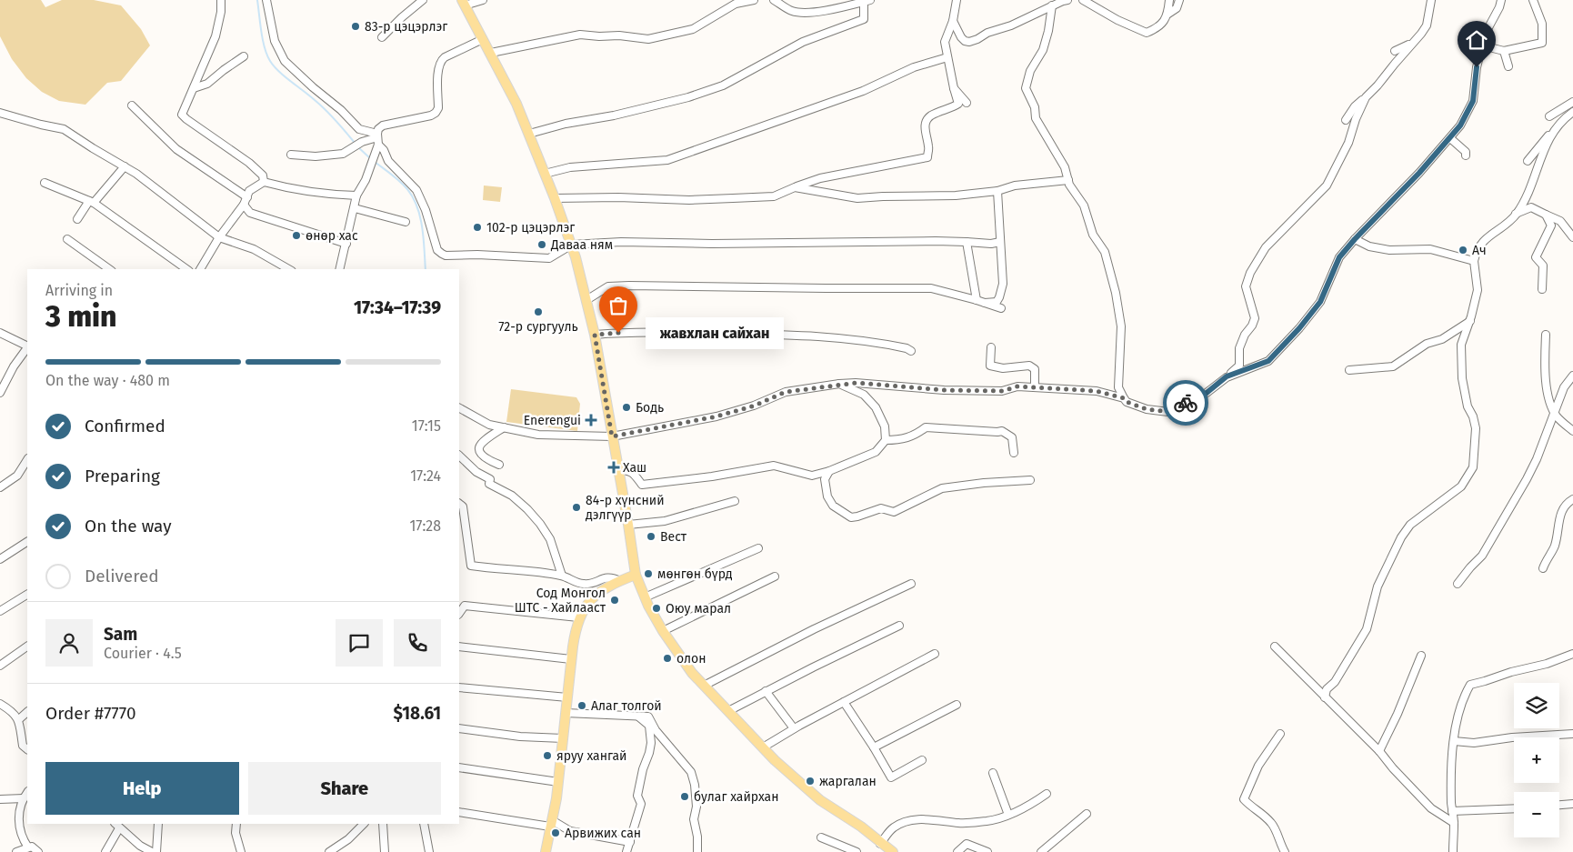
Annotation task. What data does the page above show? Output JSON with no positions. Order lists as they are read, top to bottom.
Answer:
{
  "places": {
    "other": [
      "83-р цэцэрлэг",
      "102-р цэцэрлэг",
      "өнөр хас",
      "Даваа ням",
      "Ач",
      "72-р сургууль",
      "жавхлан сайхан",
      "Бодь",
      "84-р хүнсний дэлгүүр",
      "Вест",
      "мөнгөн бүрд",
      "Сод Монгол ШТС - Хайлааст",
      "Оюу марал",
      "олон",
      "Алаг толгой",
      "яруу хангай",
      "жаргалан",
      "булаг хайрхан",
      "Арвижих сан"
    ],
    "health": ["Enerengui", "Хаш"]
  },
  "page": {
    "heading": ["3 min", "Arriving in", "17:34–17:39"],
    "panel": [
      "Sam",
      "Courier · 4.5",
      "Order #7770",
      "$18.61"
    ],
    "bubble": "жавхлан сайхан",
    "bar": "On the way · 480 m",
    "list": [
      ["Confirmed", "17:15"],
      ["Preparing", "17:24"],
      ["On the way", "17:28"],
      "Delivered"
    ],
    "map_buttons": ["+", "−"],
    "buttons": ["Help", "Share"]
  }
}
